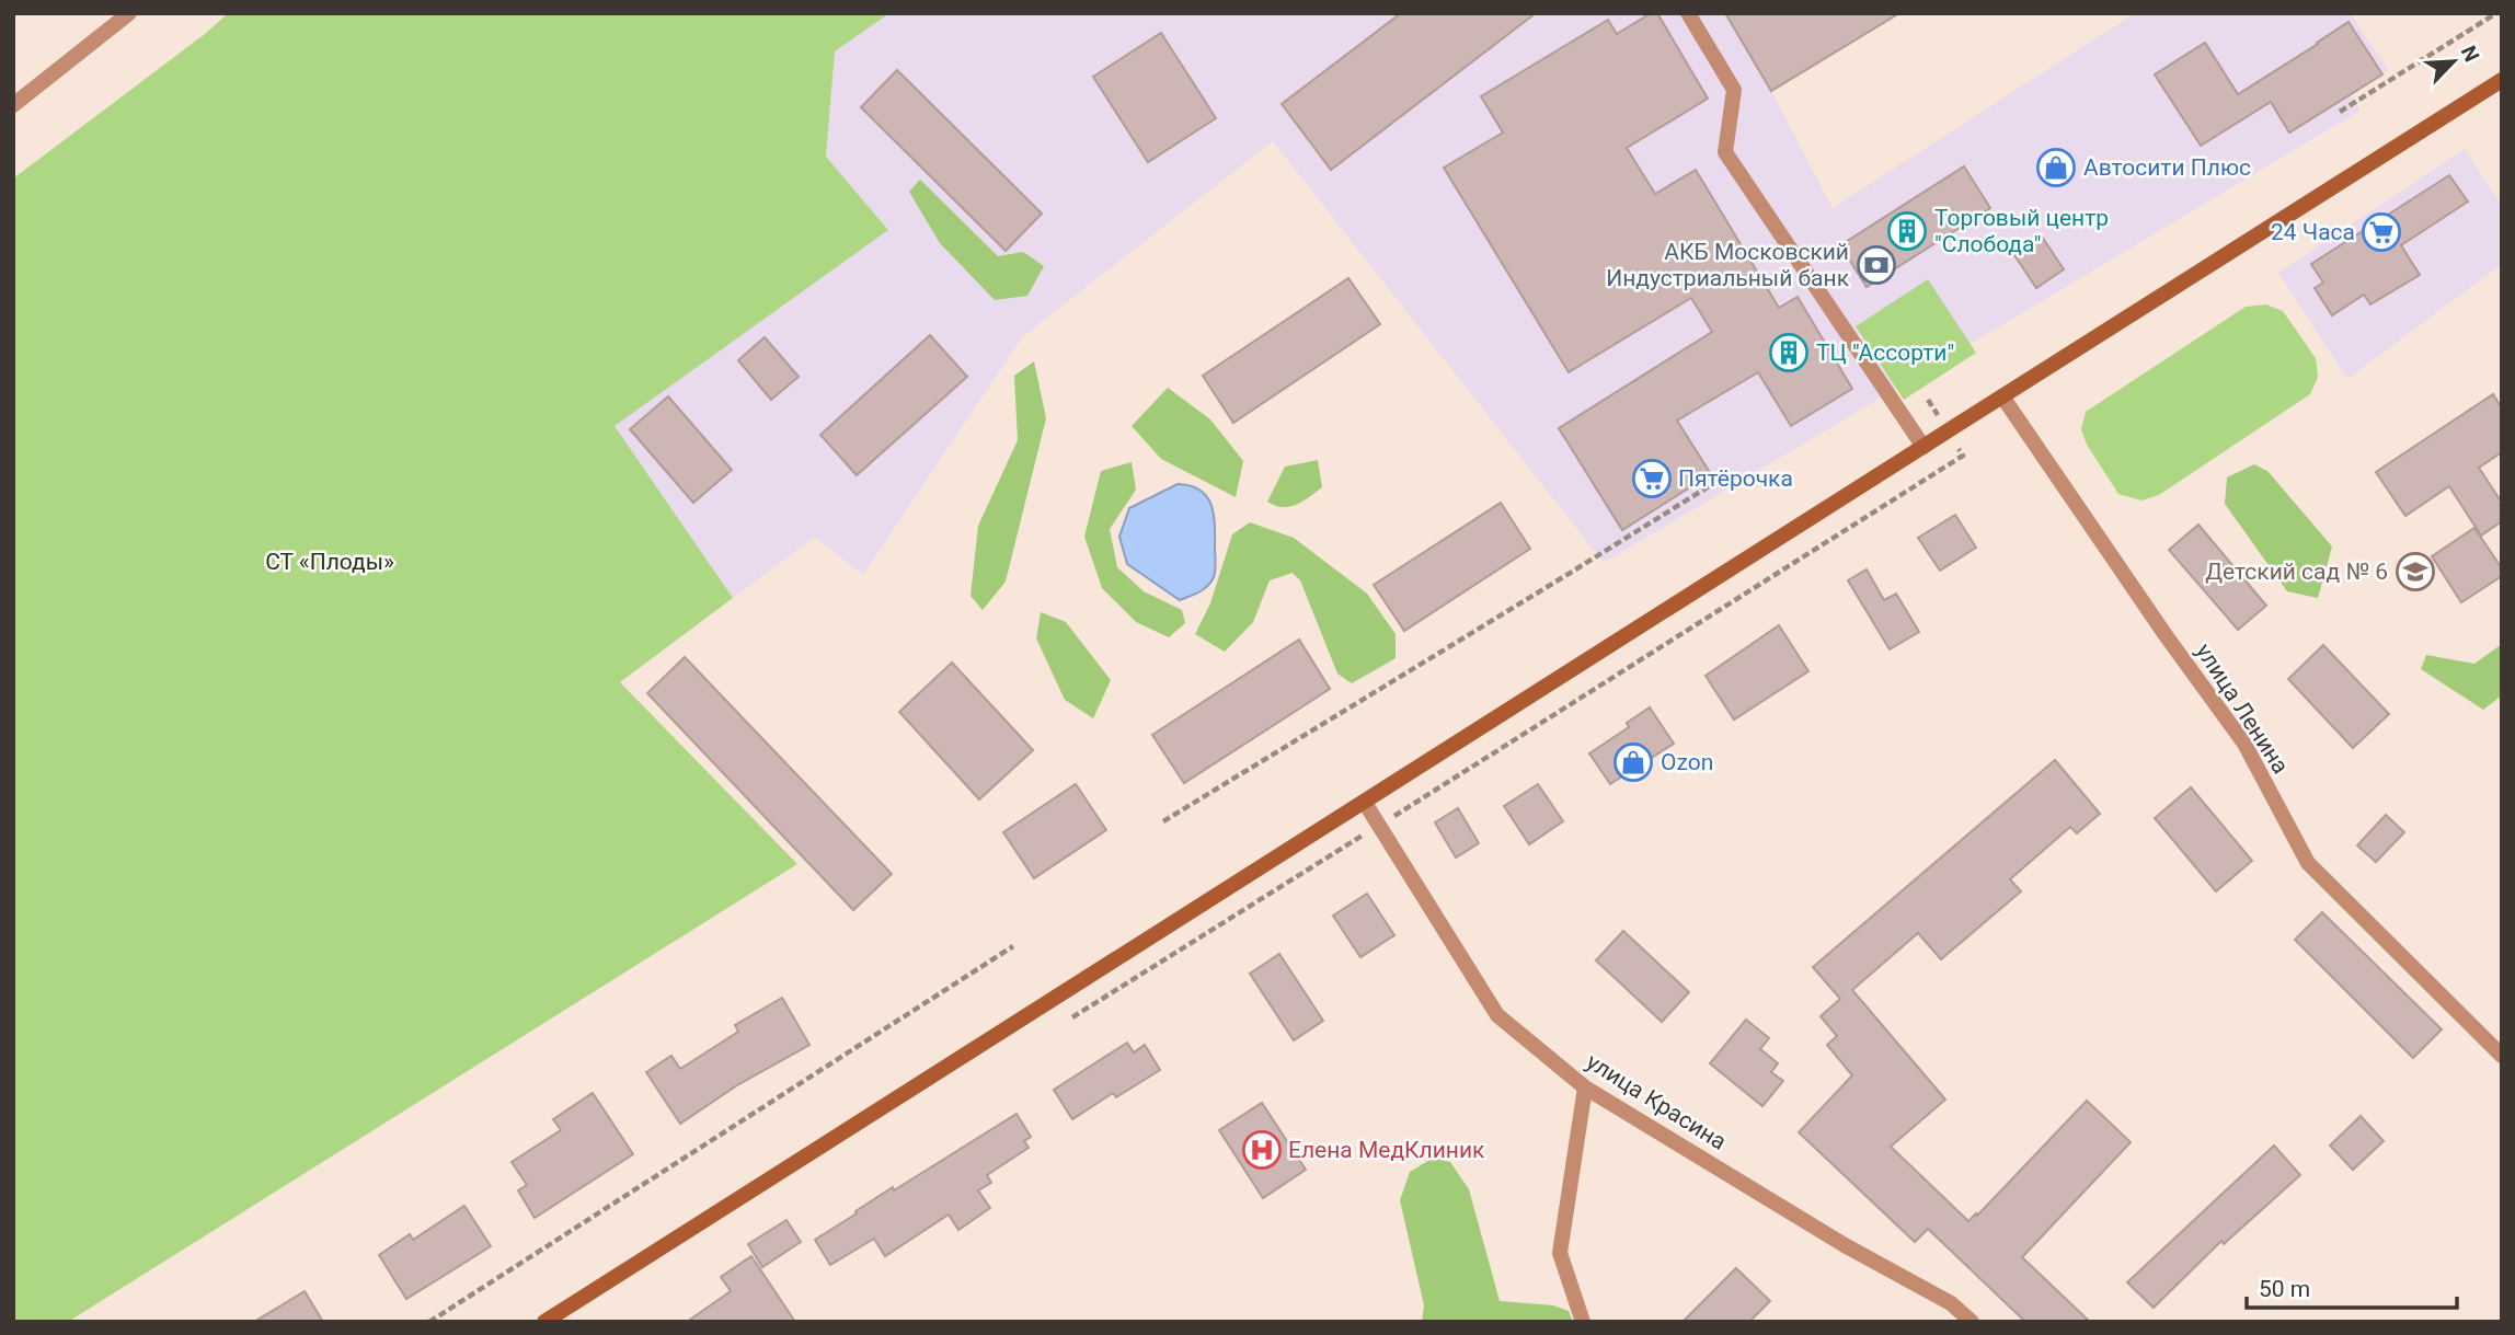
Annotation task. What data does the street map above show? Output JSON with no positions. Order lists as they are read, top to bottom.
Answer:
{
  "streets": {
    "street": ["улица Ленина", "улица Красина"]
  },
  "parks": ["СТ «Плоды»"],
  "places": {
    "shop": ["Автосити Плюс", "Ozon"],
    "building": ["Торговый центр \"Слобода\"", "ТЦ \"Ассорти\""],
    "supermarket": ["24 Часа", "Пятёрочка"],
    "bank": ["АКБ Московский Индустриальный банк"],
    "school or university": ["Детский сад № 6"],
    "hospital": ["Елена МедКлиник"]
  },
  "scale_bar": "50 m",
  "north": "top right"
}
